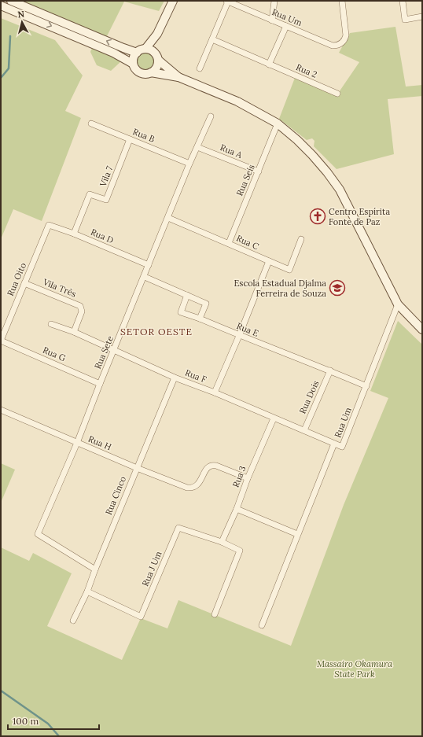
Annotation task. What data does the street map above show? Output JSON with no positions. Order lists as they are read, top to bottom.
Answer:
{
  "streets": {
    "street": [
      "Rua Um",
      "Rua 2",
      "Rua B",
      "Rua A",
      "Vila 7",
      "Rua Seis",
      "Rua D",
      "Rua C",
      "Rua Oito",
      "Vila Três",
      "Rua E",
      "Rua Sete",
      "Rua G",
      "Rua F",
      "Rua Dois",
      "Rua H",
      "Rua 3",
      "Rua Cinco",
      "Rua J Um"
    ]
  },
  "crossings": [
    ["Rua Um", "Rua E"],
    ["Rua Um", "Rua F"],
    ["Rua B", "Vila 7"],
    ["Rua B", "Rua Sete"],
    ["Rua A", "Rua Seis"],
    ["Rua A", "Rua Sete"],
    ["Vila 7", "Rua D"],
    ["Rua Seis", "Rua C"],
    ["Rua D", "Rua Oito"],
    ["Rua D", "Rua Sete"],
    ["Rua C", "Rua Sete"],
    ["Rua Oito", "Vila Três"],
    ["Rua Oito", "Rua G"],
    ["Vila Três", "Rua F"],
    ["Rua E", "Rua Dois"],
    ["Rua Sete", "Rua G"],
    ["Rua Sete", "Rua F"],
    ["Rua Sete", "Rua H"],
    ["Rua Sete", "Rua Cinco"],
    ["Rua F", "Rua Dois"],
    ["Rua F", "Rua 3"],
    ["Rua F", "Rua Cinco"],
    ["Rua H", "Rua 3"],
    ["Rua H", "Rua Cinco"],
    ["Rua 3", "Rua J Um"],
    ["Rua Cinco", "Rua J Um"]
  ],
  "districts": ["SETOR OESTE"],
  "parks": ["Massairo Okamura State Park"],
  "places": {
    "church": ["Centro Espírita Fonte de Paz"],
    "school or university": ["Escola Estadual Djalma Ferreira de Souza"]
  },
  "scale_bar": "100 m",
  "north": "top"
}
